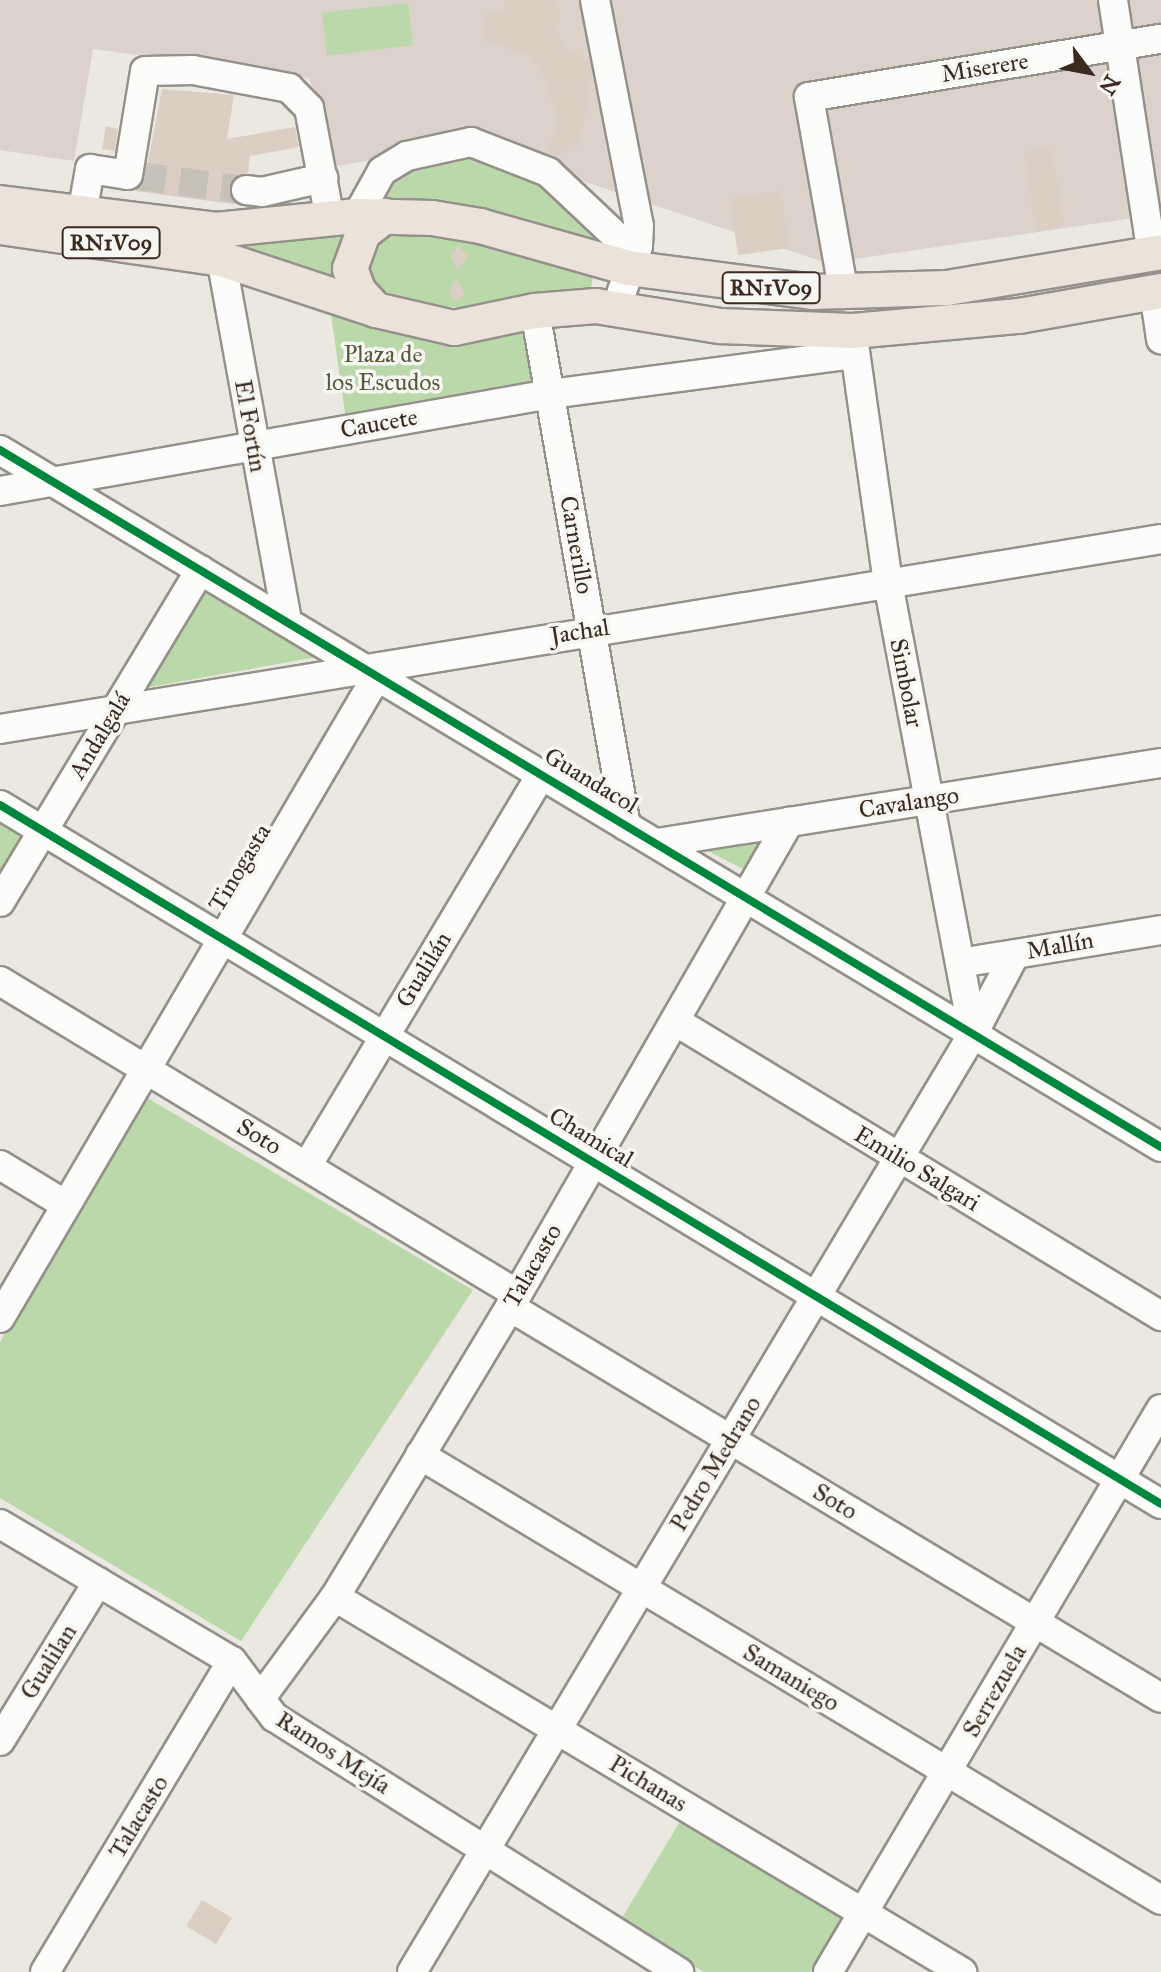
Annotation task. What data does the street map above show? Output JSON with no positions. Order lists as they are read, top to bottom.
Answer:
{
  "streets": {
    "main road": ["RN1V09"],
    "street": [
      "Miserere",
      "Caucete",
      "El Fortín",
      "Carnerillo",
      "Jachal",
      "Simbolar",
      "Andalgalá",
      "Guandacol",
      "Cavalango",
      "Tinogasta",
      "Mallín",
      "Gualilán",
      "Soto",
      "Chamical",
      "Emilio Salgari",
      "Talacasto",
      "Pedro Medrano",
      "Gualilan",
      "Samaniego",
      "Serrezuela",
      "Ramos Mejía",
      "Pichanas"
    ]
  },
  "crossings": [
    ["Miserere", "RN1V09"],
    ["RN1V09", "Caucete"],
    ["RN1V09", "El Fortín"],
    ["RN1V09", "Carnerillo"],
    ["RN1V09", "Simbolar"],
    ["Caucete", "El Fortín"],
    ["Caucete", "Carnerillo"],
    ["Caucete", "Simbolar"],
    ["Caucete", "Guandacol"],
    ["El Fortín", "Guandacol"],
    ["Carnerillo", "Jachal"],
    ["Carnerillo", "Guandacol"],
    ["Jachal", "Simbolar"],
    ["Jachal", "Andalgalá"],
    ["Jachal", "Guandacol"],
    ["Jachal", "Tinogasta"],
    ["Simbolar", "Guandacol"],
    ["Simbolar", "Cavalango"],
    ["Simbolar", "Mallín"],
    ["Simbolar", "Pedro Medrano"],
    ["Andalgalá", "Guandacol"],
    ["Andalgalá", "Chamical"],
    ["Guandacol", "Cavalango"],
    ["Guandacol", "Tinogasta"],
    ["Guandacol", "Gualilán"],
    ["Guandacol", "Talacasto"],
    ["Guandacol", "Pedro Medrano"],
    ["Cavalango", "Talacasto"],
    ["Tinogasta", "Soto"],
    ["Tinogasta", "Chamical"],
    ["Mallín", "Pedro Medrano"],
    ["Gualilán", "Soto"],
    ["Gualilán", "Chamical"],
    ["Soto", "Talacasto"],
    ["Soto", "Pedro Medrano"],
    ["Soto", "Serrezuela"],
    ["Chamical", "Talacasto"],
    ["Chamical", "Pedro Medrano"],
    ["Chamical", "Serrezuela"],
    ["Emilio Salgari", "Talacasto"],
    ["Emilio Salgari", "Pedro Medrano"],
    ["Talacasto", "Samaniego"],
    ["Talacasto", "Ramos Mejía"],
    ["Talacasto", "Pichanas"],
    ["Pedro Medrano", "Samaniego"],
    ["Pedro Medrano", "Ramos Mejía"],
    ["Pedro Medrano", "Pichanas"],
    ["Gualilan", "Ramos Mejía"],
    ["Samaniego", "Serrezuela"],
    ["Serrezuela", "Pichanas"]
  ],
  "parks": ["Plaza de los Escudos"],
  "north": "bottom right"
}
